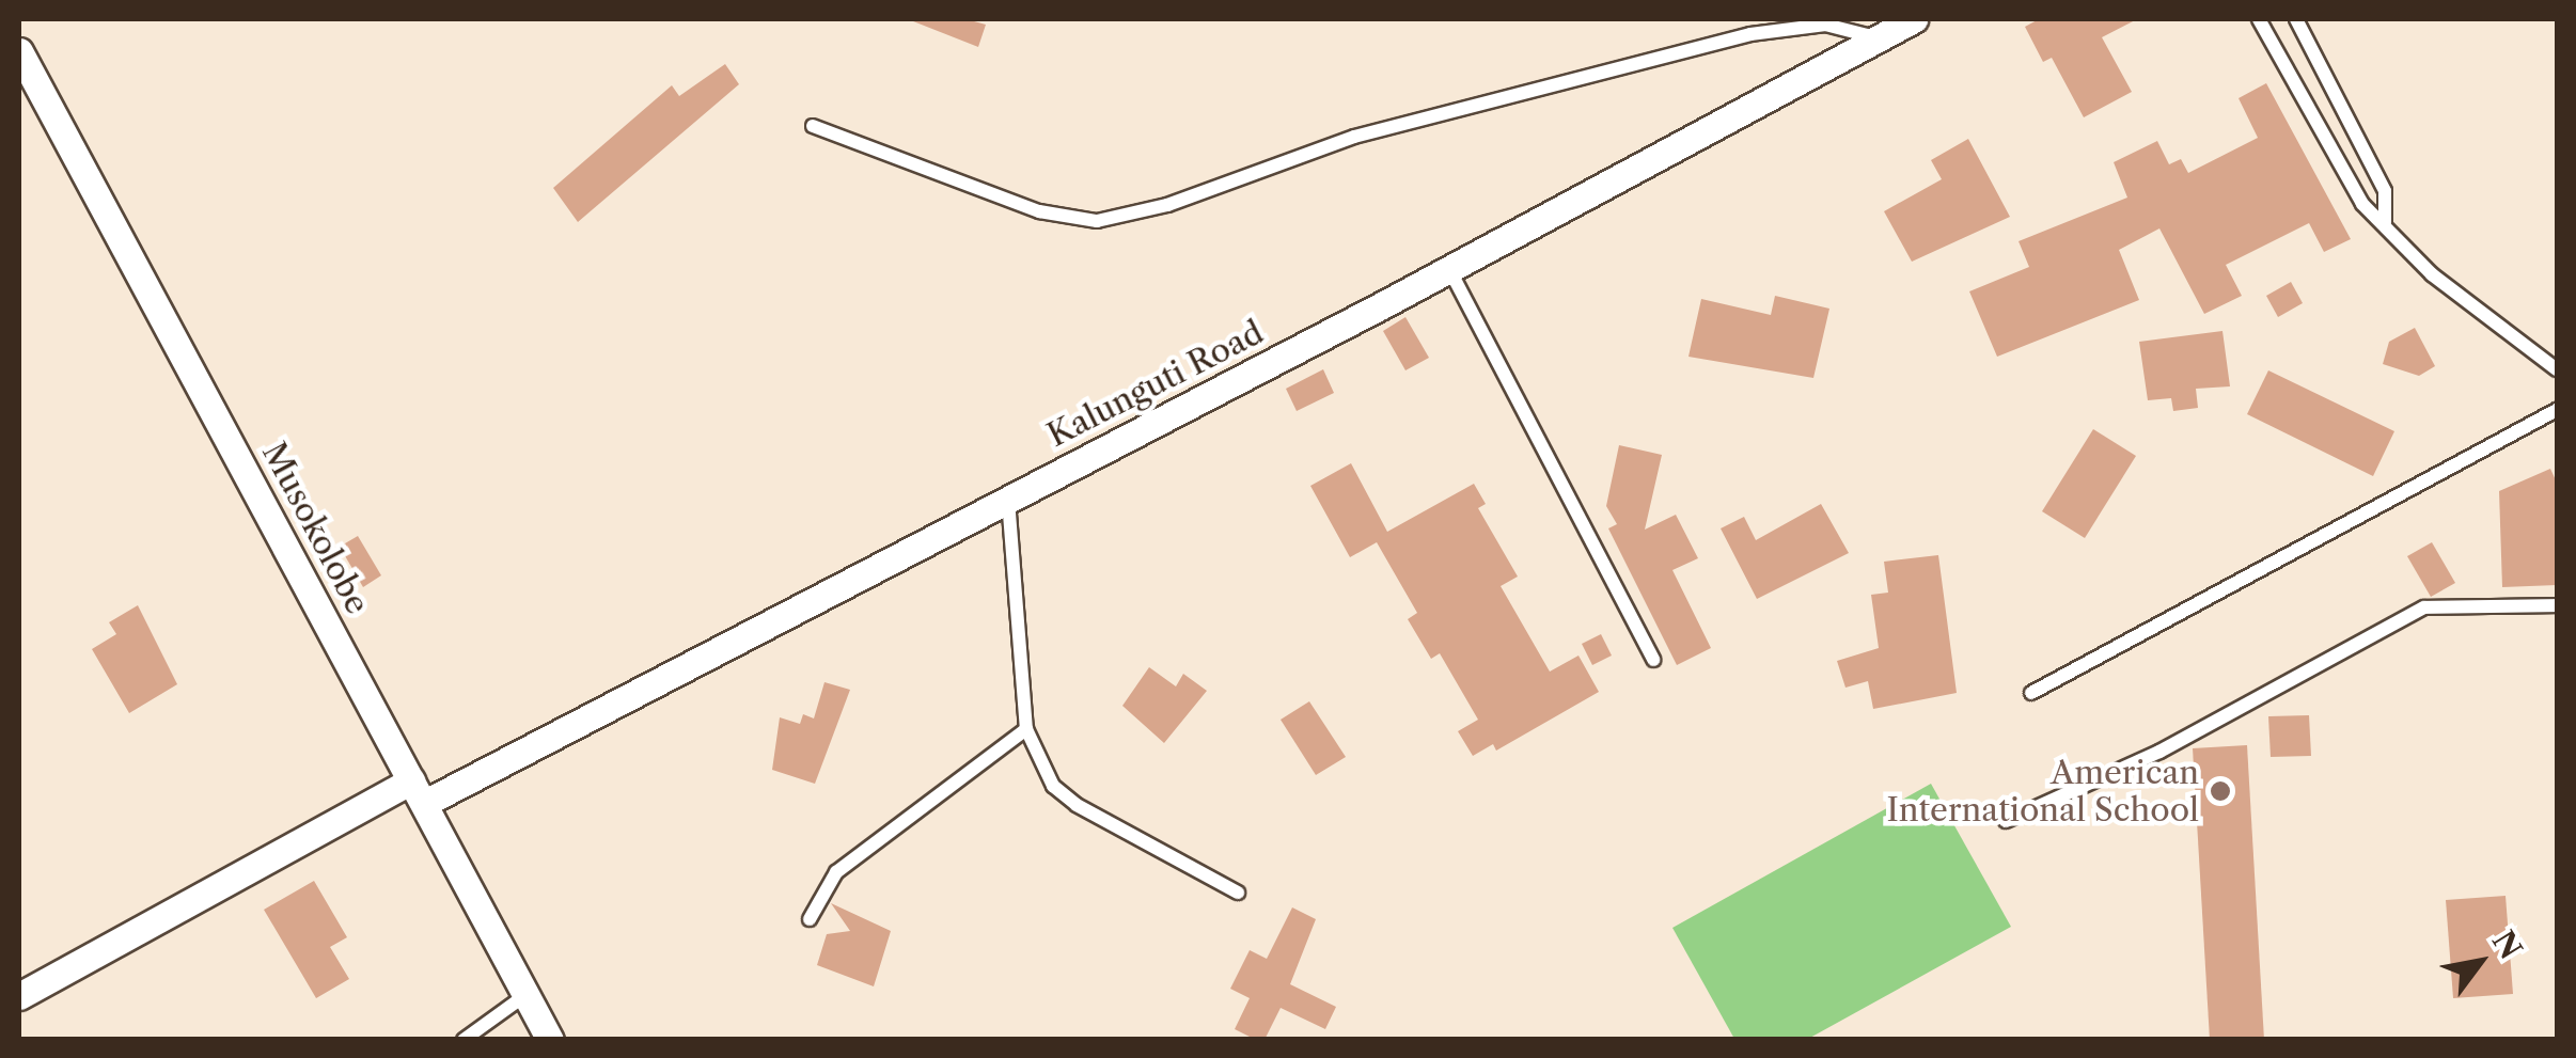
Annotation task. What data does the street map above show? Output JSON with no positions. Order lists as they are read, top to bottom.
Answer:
{
  "streets": {
    "street": ["Kalunguti Road", "Musokolobe"]
  },
  "crossings": [
    ["Kalunguti Road", "Musokolobe"]
  ],
  "places": ["American International School"],
  "north": "top right"
}
